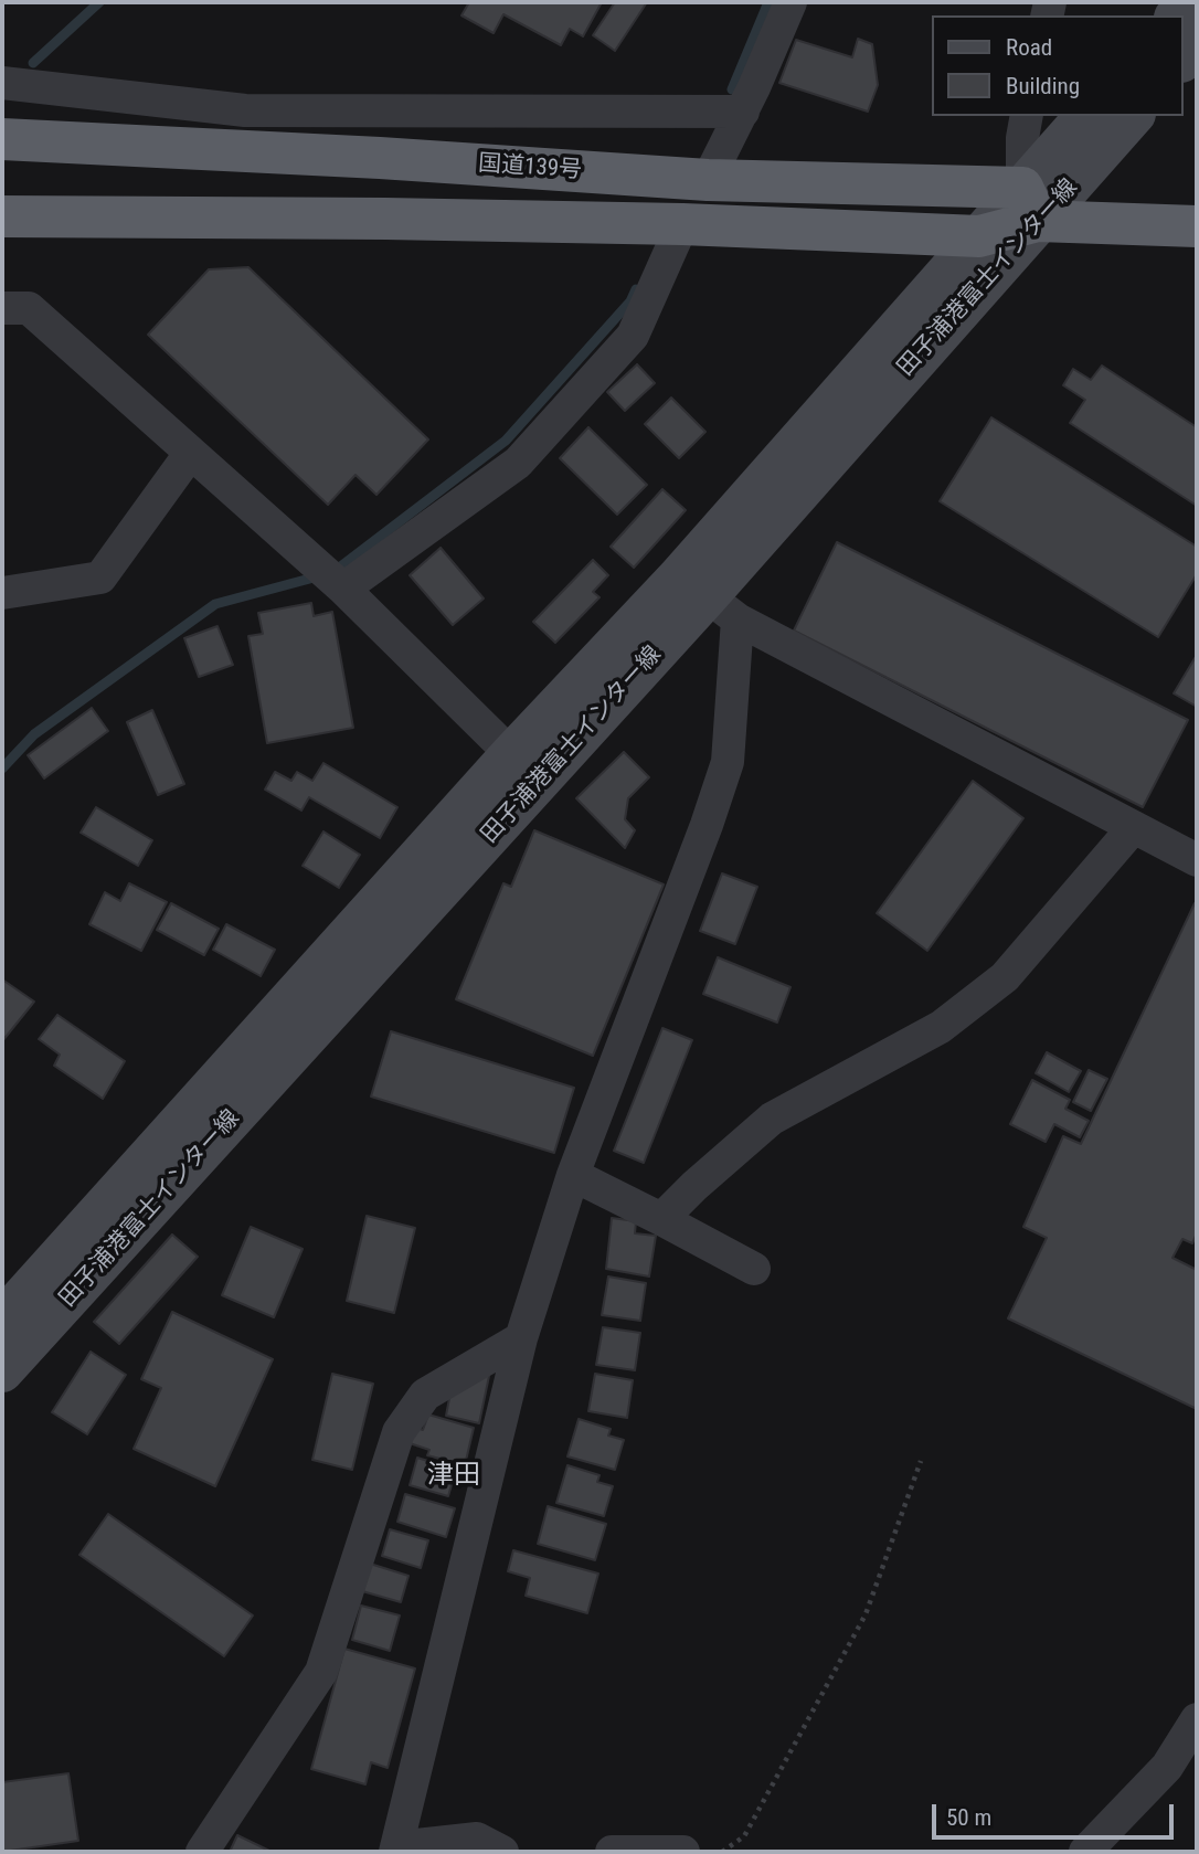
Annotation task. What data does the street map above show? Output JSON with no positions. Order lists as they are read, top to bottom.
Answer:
{
  "streets": {
    "highway": ["国道139号"],
    "main road": ["田子浦港富士インター線"]
  },
  "crossings": [
    ["国道139号", "田子浦港富士インター線"]
  ],
  "districts": ["津田"],
  "legend": ["Road", "Building"],
  "scale_bar": "50 m"
}
